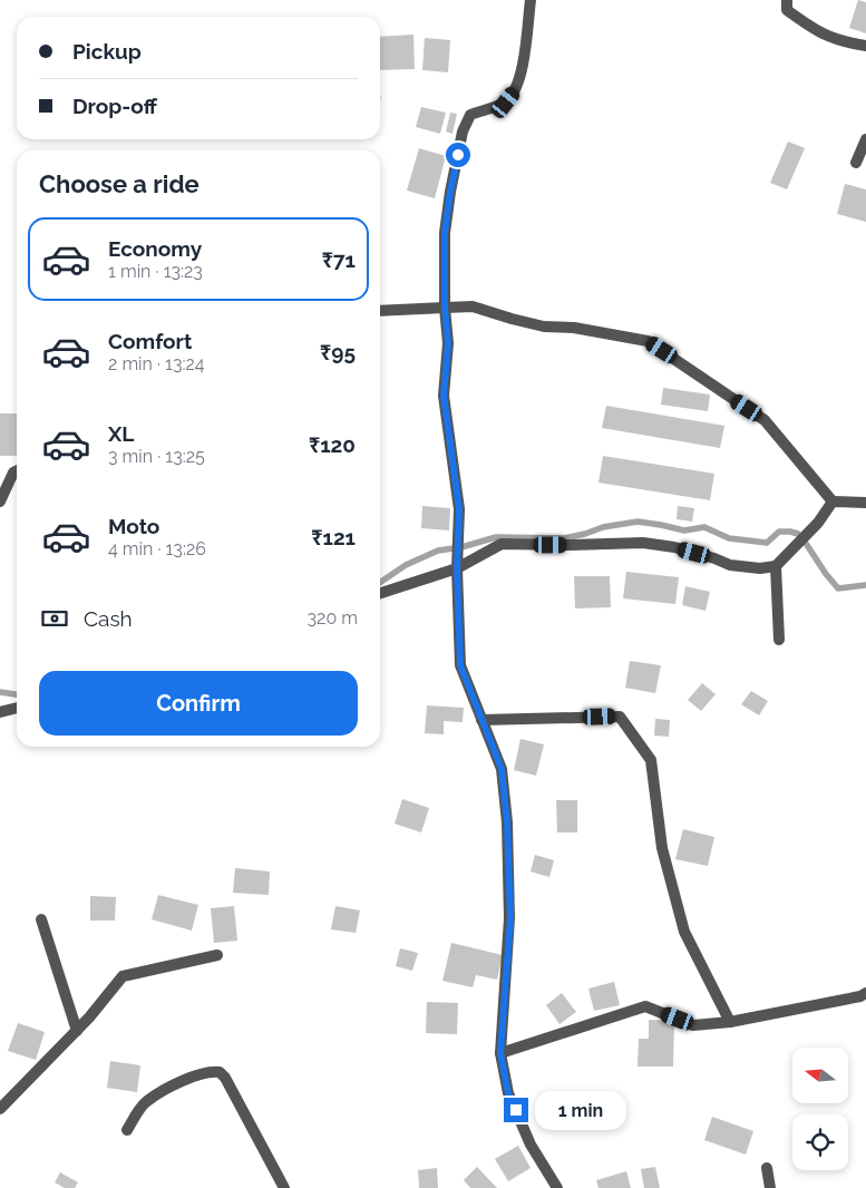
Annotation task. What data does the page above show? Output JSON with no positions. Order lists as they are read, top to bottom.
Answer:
{
  "north": "left",
  "page": {
    "banner": ["Pickup", "Drop-off"],
    "heading": "Choose a ride",
    "list": [
      {
        "name": "Economy",
        "note": "1 min · 13:23",
        "value": "₹71"
      },
      {
        "name": "Comfort",
        "note": "2 min · 13:24",
        "value": "₹95"
      },
      {
        "name": "XL",
        "note": "3 min · 13:25",
        "value": "₹120"
      },
      {
        "name": "Moto",
        "note": "4 min · 13:26",
        "value": "₹121"
      }
    ],
    "pay": ["Cash", "320 m"],
    "buttons": "Confirm",
    "bubble": "1 min"
  }
}
